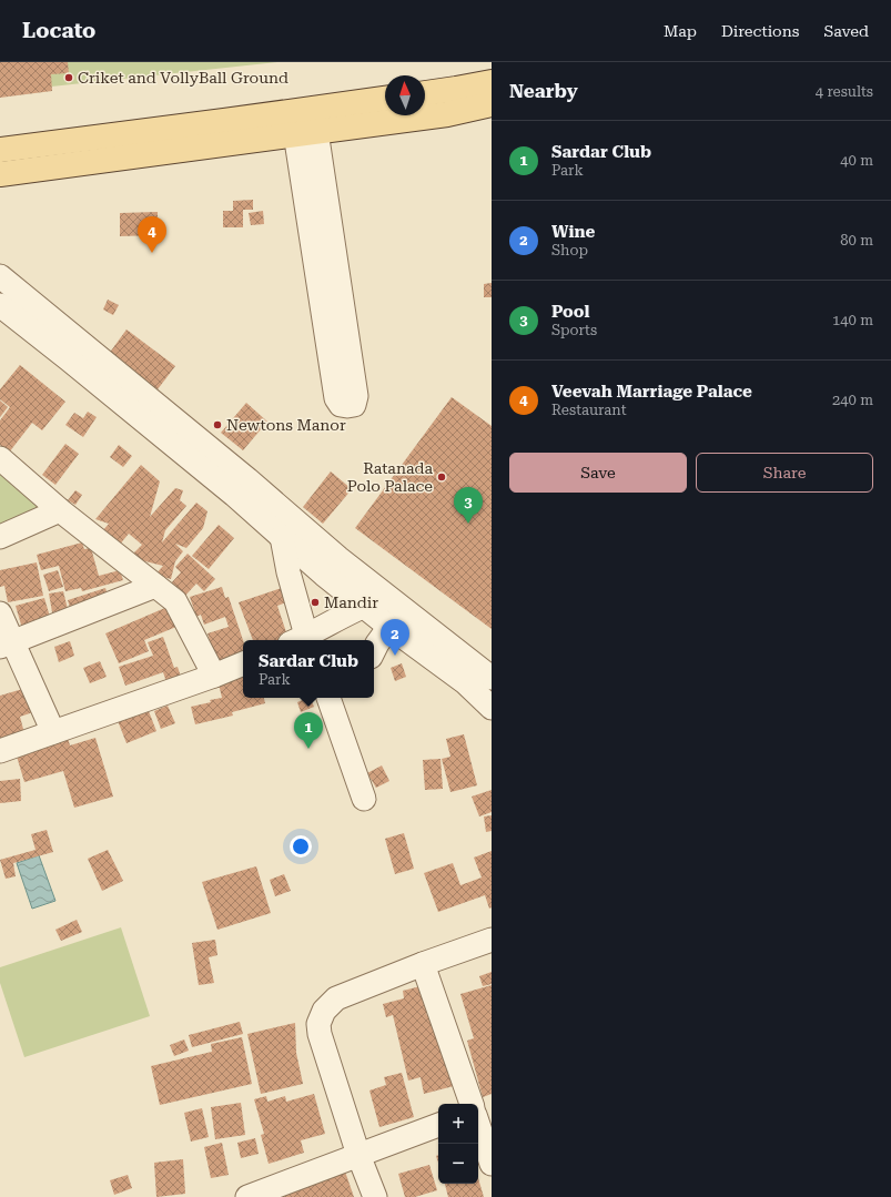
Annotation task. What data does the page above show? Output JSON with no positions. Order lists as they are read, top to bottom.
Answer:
{
  "places": [
    "Criket and VollyBall Ground",
    "Newtons Manor",
    "Ratanada Polo Palace",
    "Mandir"
  ],
  "north": "top",
  "page": {
    "header": "Locato",
    "nav": ["Map", "Directions", "Saved"],
    "heading": ["Nearby", "4 results"],
    "list": [
      {
        "mark": "1",
        "name": "Sardar Club",
        "note": "Park",
        "value": "40 m"
      },
      {
        "mark": "2",
        "name": "Wine",
        "note": "Shop",
        "value": "80 m"
      },
      {
        "mark": "3",
        "name": "Pool",
        "note": "Sports",
        "value": "140 m"
      },
      {
        "mark": "4",
        "name": "Veevah Marriage Palace",
        "note": "Restaurant",
        "value": "240 m"
      }
    ],
    "pins": [
      "4",
      "3",
      "2",
      "1"
    ],
    "buttons": ["Save", "Share"],
    "popup": ["Sardar Club", "Park"],
    "map_buttons": ["+", "−"]
  }
}
